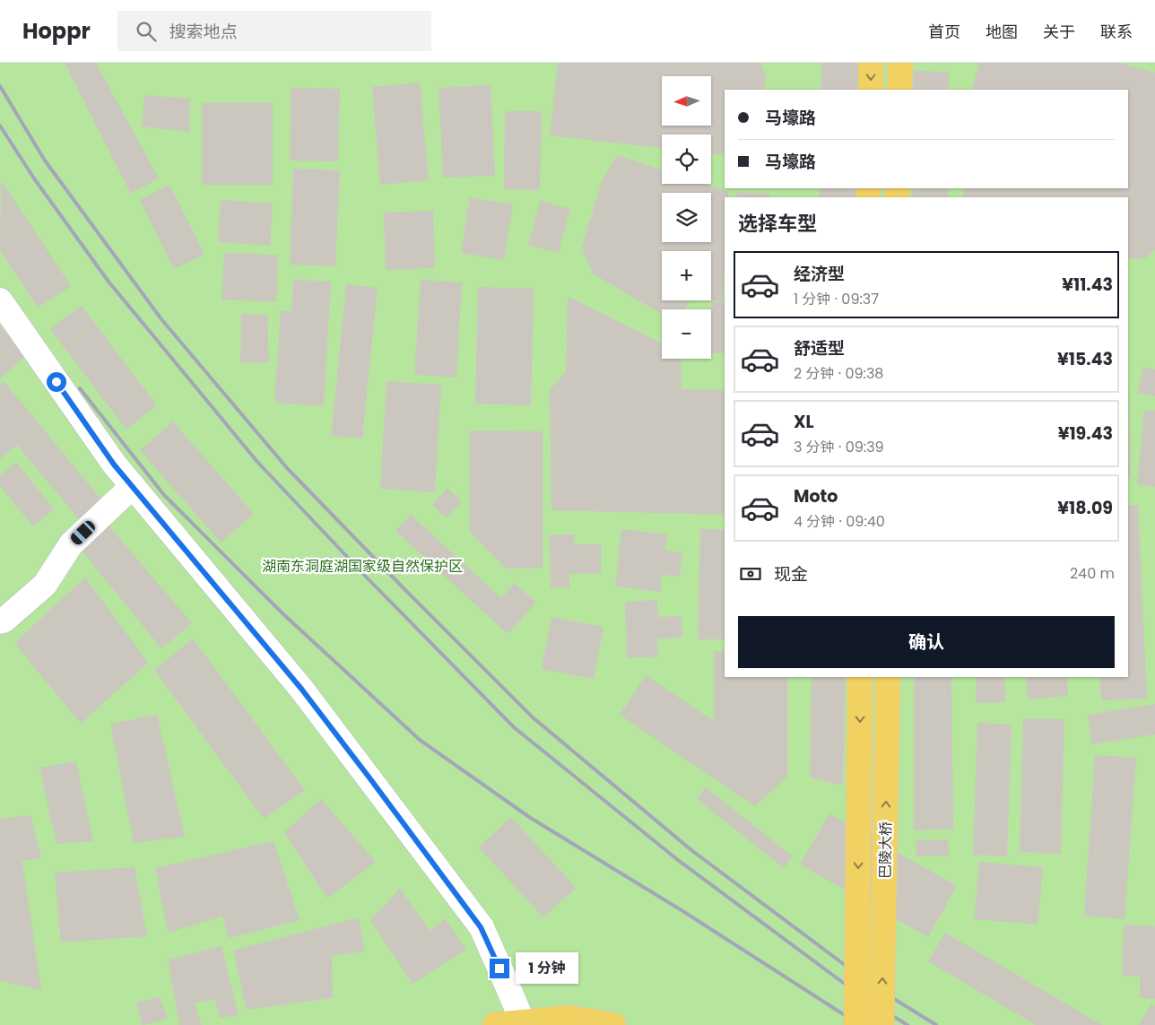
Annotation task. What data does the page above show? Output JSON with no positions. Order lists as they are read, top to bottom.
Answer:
{
  "streets": {
    "main road": ["巴陵大桥"]
  },
  "parks": ["湖南东洞庭湖国家级自然保护区"],
  "north": "left",
  "page": {
    "header": "Hoppr",
    "search": "搜索地点",
    "nav": [
      "首页",
      "地图",
      "关于",
      "联系"
    ],
    "map_buttons": ["+", "−"],
    "banner": ["马壕路", "马壕路"],
    "heading": "选择车型",
    "list": [
      {
        "name": "经济型",
        "note": "1 分钟 · 09:37",
        "value": "¥11.43"
      },
      {
        "name": "舒适型",
        "note": "2 分钟 · 09:38",
        "value": "¥15.43"
      },
      {
        "name": "XL",
        "note": "3 分钟 · 09:39",
        "value": "¥19.43"
      },
      {
        "name": "Moto",
        "note": "4 分钟 · 09:40",
        "value": "¥18.09"
      }
    ],
    "pay": ["现金", "240 m"],
    "buttons": "确认",
    "bubble": "1 分钟"
  }
}
